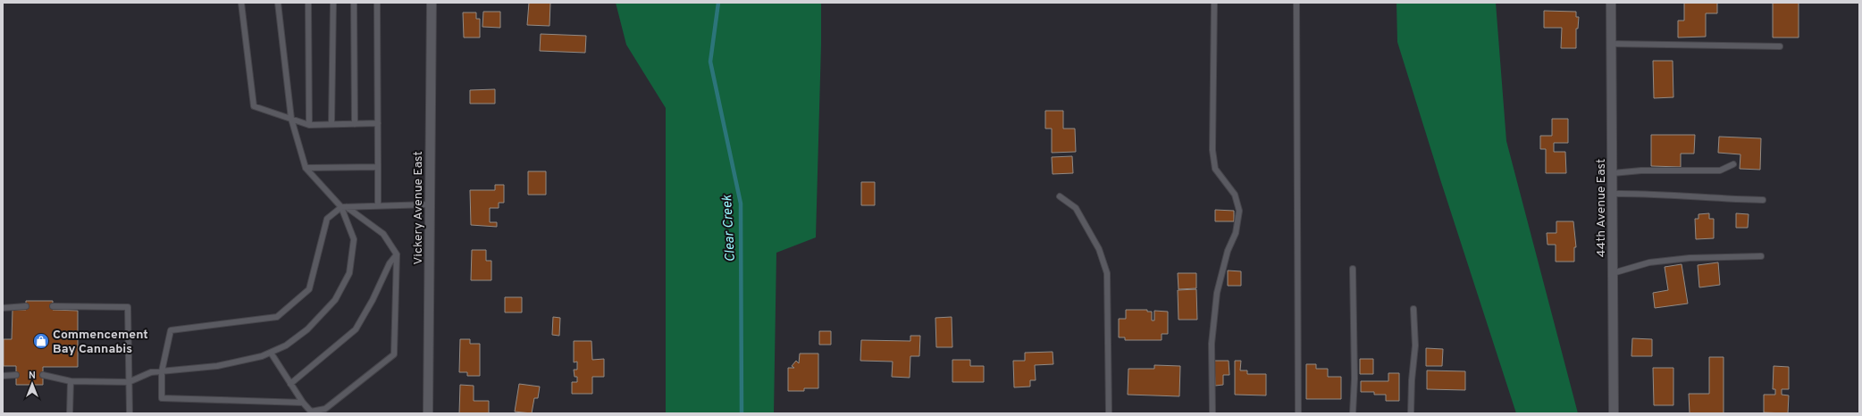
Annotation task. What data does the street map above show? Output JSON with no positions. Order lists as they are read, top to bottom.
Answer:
{
  "streets": {
    "street": ["Vickery Avenue East", "44th Avenue East"]
  },
  "water": ["Clear Creek"],
  "places": {
    "shop": ["Commencement Bay Cannabis"]
  },
  "north": "top"
}
